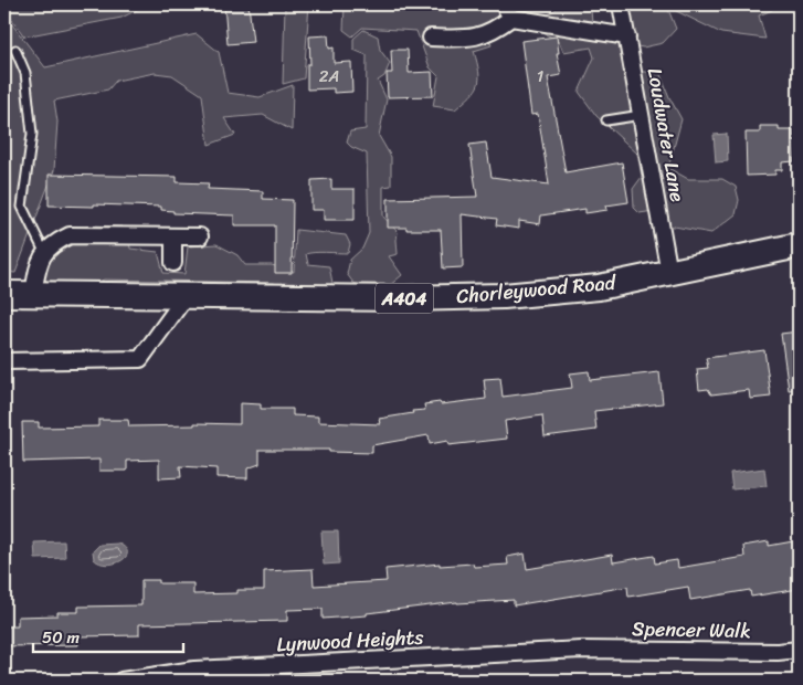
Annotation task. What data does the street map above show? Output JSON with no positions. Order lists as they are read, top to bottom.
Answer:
{
  "streets": {
    "main road": ["Chorleywood Road", "A404"],
    "street": ["Loudwater Lane", "Spencer Walk", "Lynwood Heights"]
  },
  "crossings": [
    ["Loudwater Lane", "Chorleywood Road"],
    ["Spencer Walk", "Lynwood Heights"]
  ],
  "house_numbers": ["2A", "1"],
  "scale_bar": "50 m"
}
